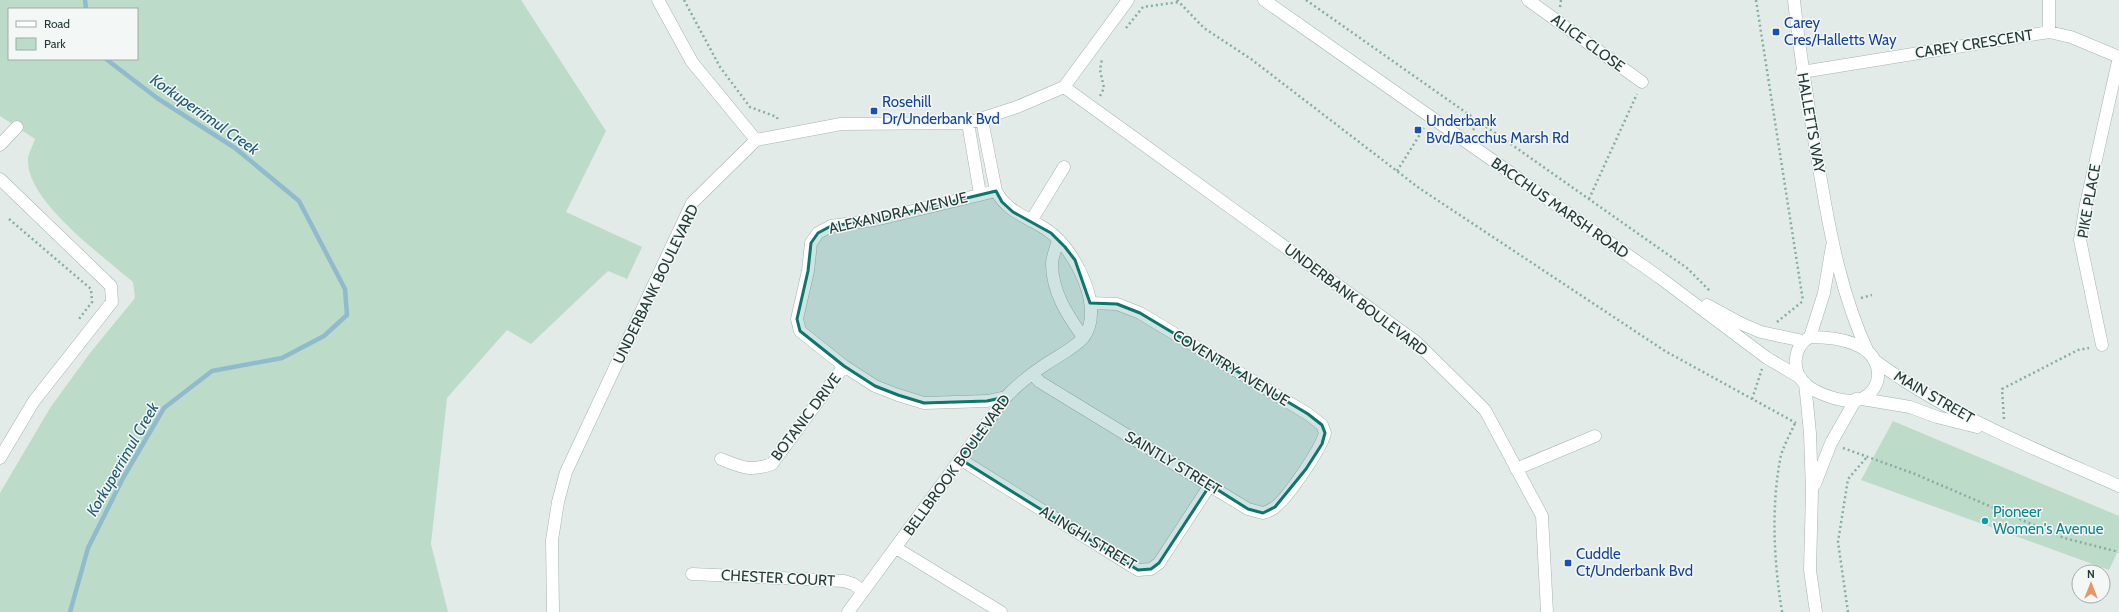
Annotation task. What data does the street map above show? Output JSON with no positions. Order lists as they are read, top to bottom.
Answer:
{
  "streets": {
    "street": [
      "ALICE CLOSE",
      "CAREY CRESCENT",
      "HALLETTS WAY",
      "PIKE PLACE",
      "BACCHUS MARSH ROAD",
      "ALEXANDRA AVENUE",
      "UNDERBANK BOULEVARD",
      "COVENTRY AVENUE",
      "MAIN STREET",
      "BOTANIC DRIVE",
      "SAINTLY STREET",
      "BELLBROOK BOULEVARD",
      "ALINGHI STREET",
      "CHESTER COURT"
    ]
  },
  "crossings": [
    ["CAREY CRESCENT", "HALLETTS WAY"],
    ["CAREY CRESCENT", "PIKE PLACE"],
    ["HALLETTS WAY", "BACCHUS MARSH ROAD"],
    ["HALLETTS WAY", "MAIN STREET"],
    ["BACCHUS MARSH ROAD", "MAIN STREET"],
    ["ALEXANDRA AVENUE", "BOTANIC DRIVE"],
    ["ALEXANDRA AVENUE", "BELLBROOK BOULEVARD"],
    ["COVENTRY AVENUE", "SAINTLY STREET"],
    ["COVENTRY AVENUE", "BELLBROOK BOULEVARD"],
    ["SAINTLY STREET", "BELLBROOK BOULEVARD"],
    ["SAINTLY STREET", "ALINGHI STREET"],
    ["BELLBROOK BOULEVARD", "ALINGHI STREET"],
    ["BELLBROOK BOULEVARD", "CHESTER COURT"]
  ],
  "water": ["Korkuperrimul Creek"],
  "places": {
    "transit": [
      "Carey Cres/Halletts Way",
      "Rosehill Dr/Underbank Bvd",
      "Underbank Bvd/Bacchus Marsh Rd",
      "Cuddle Ct/Underbank Bvd"
    ],
    "other": ["Pioneer Women's Avenue"]
  },
  "legend": ["Road", "Park"],
  "north": "top"
}
